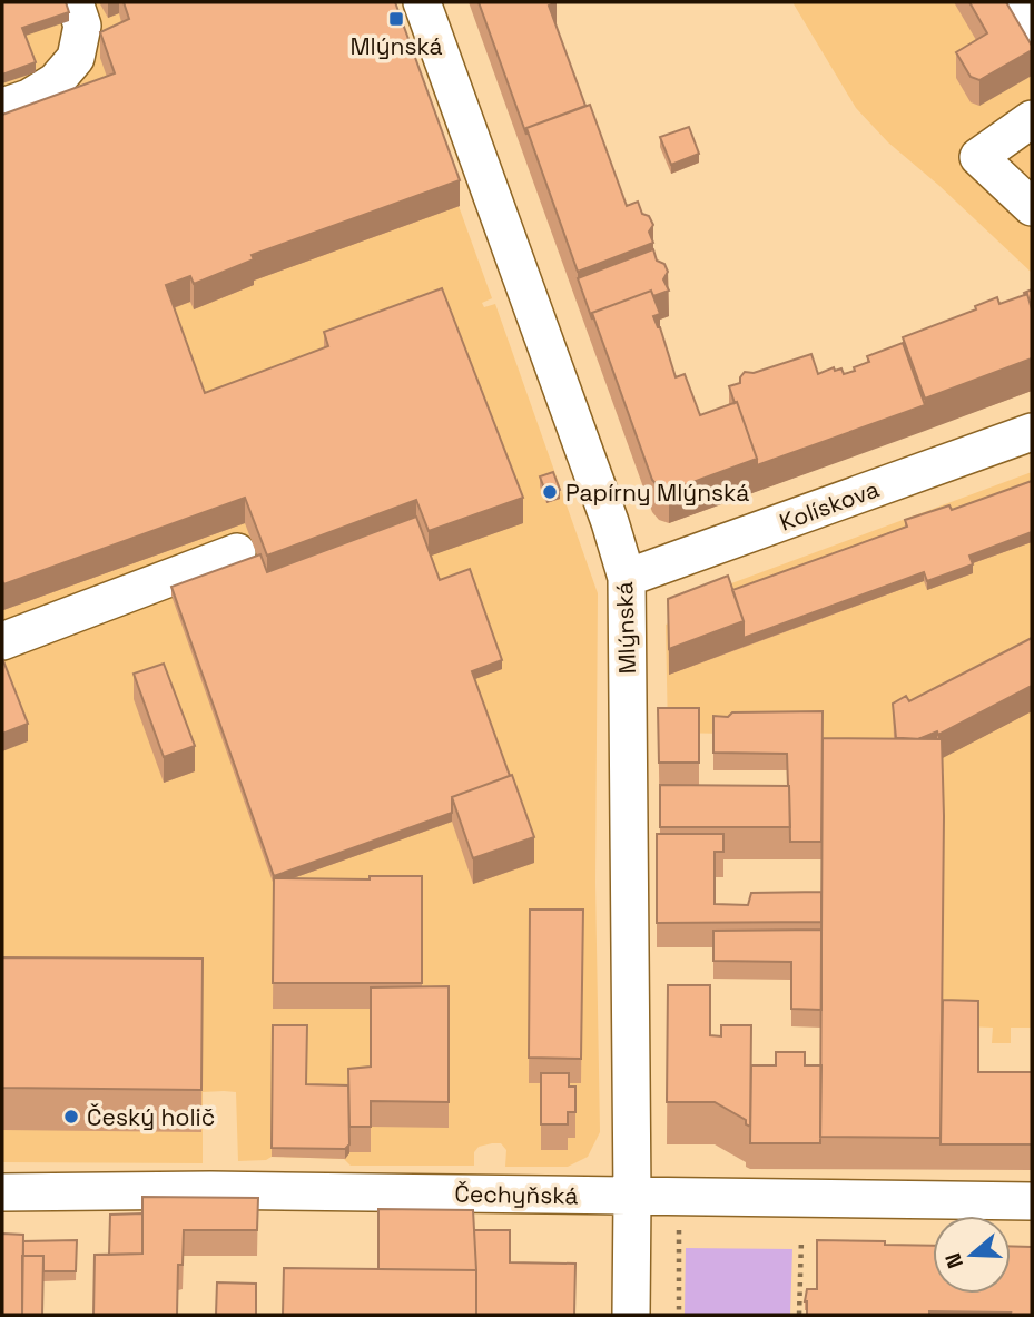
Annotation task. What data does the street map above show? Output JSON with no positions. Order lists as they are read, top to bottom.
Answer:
{
  "streets": {
    "street": ["Kolískova", "Mlýnská", "Čechyňská"]
  },
  "crossings": [
    ["Kolískova", "Mlýnská"],
    ["Mlýnská", "Čechyňská"]
  ],
  "places": {
    "transit": ["Mlýnská"],
    "other": ["Papírny Mlýnská", "Český holič"]
  },
  "north": "left"
}
